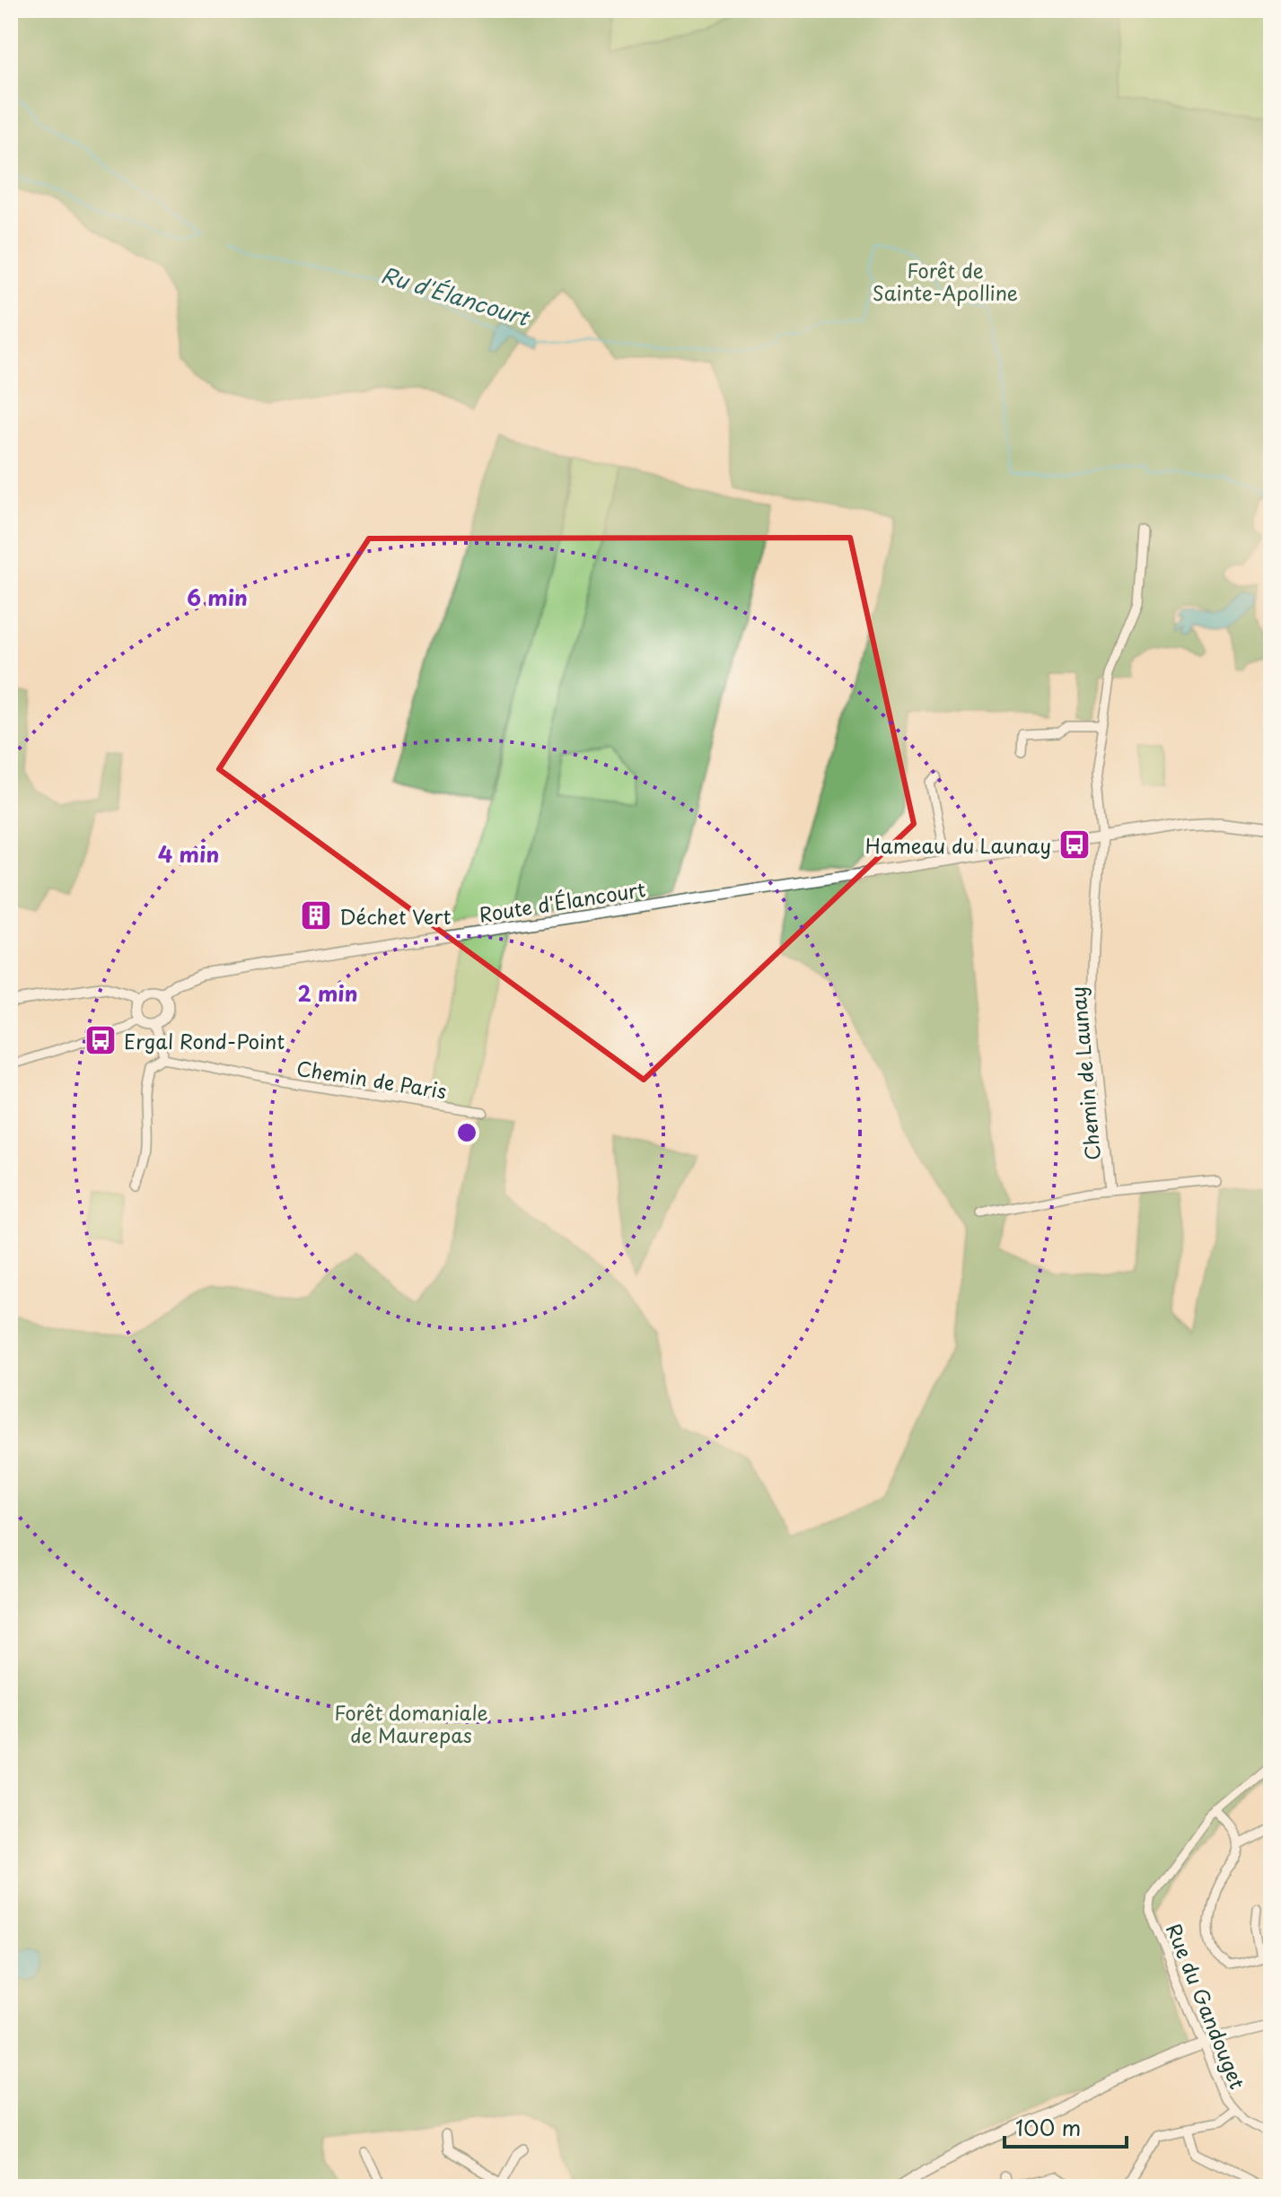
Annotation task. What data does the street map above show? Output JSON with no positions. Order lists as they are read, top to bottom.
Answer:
{
  "streets": {
    "street": [
      "Route d'Élancourt",
      "Chemin de Launay",
      "Chemin de Paris",
      "Rue du Gandouget"
    ]
  },
  "crossings": [
    ["Route d'Élancourt", "Chemin de Launay"]
  ],
  "water": ["Ru d'Élancourt"],
  "parks": ["Forêt de Sainte-Apolline", "Forêt domaniale de Maurepas"],
  "places": {
    "bus stop": ["Hameau du Launay", "Ergal Rond-Point"],
    "building": ["Déchet Vert"]
  },
  "scale_bar": "100 m",
  "rings": ["6 min", "4 min", "2 min"]
}
